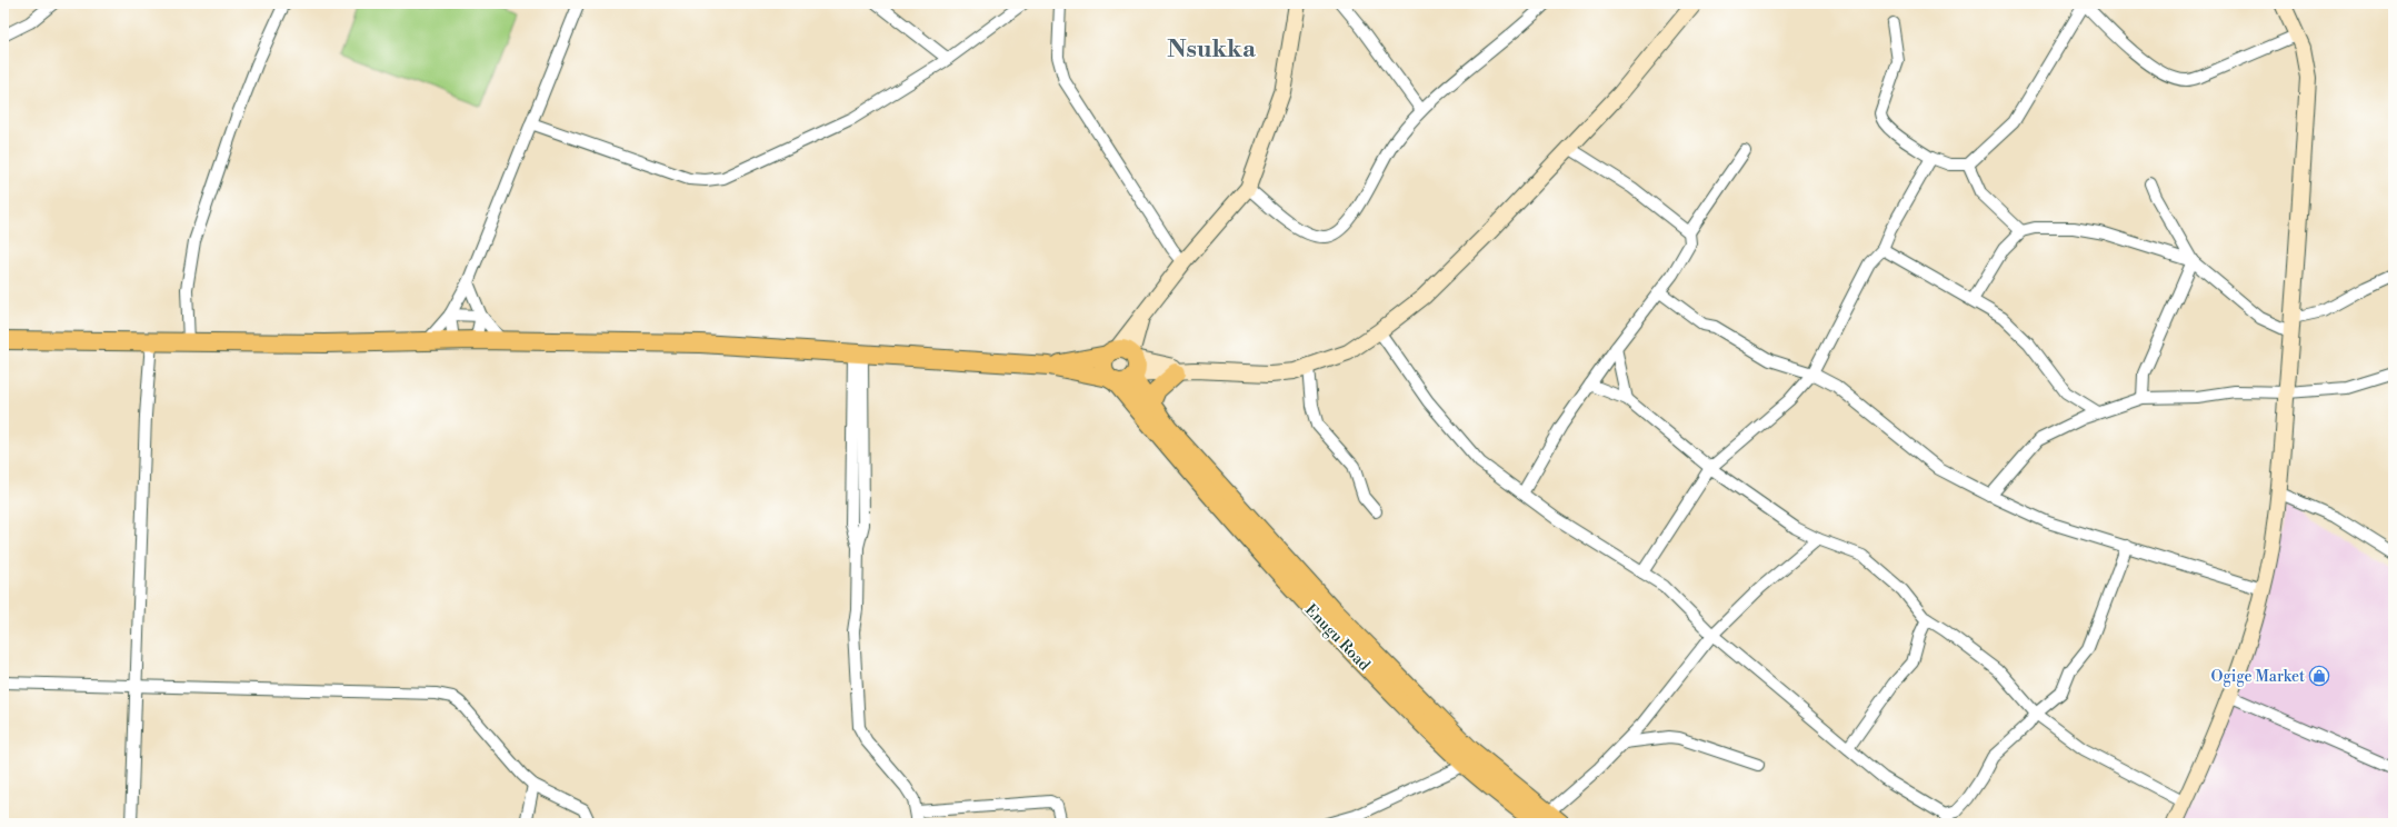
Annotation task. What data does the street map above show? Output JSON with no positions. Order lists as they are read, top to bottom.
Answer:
{
  "streets": {
    "main road": ["Enugu Road"]
  },
  "districts": ["Nsukka"],
  "places": {
    "shop": ["Ogige Market"]
  }
}
